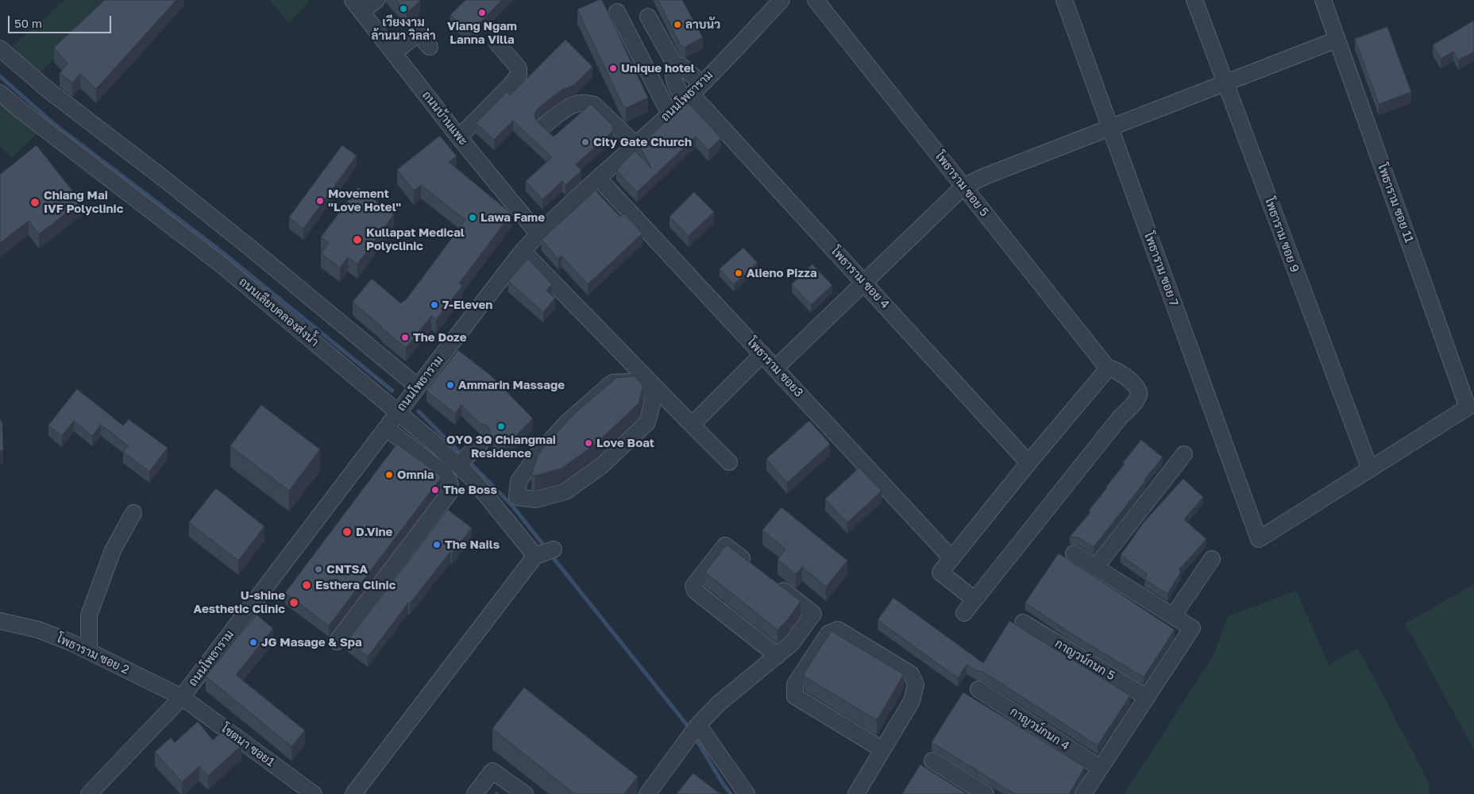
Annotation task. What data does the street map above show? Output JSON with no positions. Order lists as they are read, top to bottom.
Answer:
{
  "streets": {
    "street": [
      "ถนนโพธาราม",
      "ถนนบ้านแพะ",
      "โพธาราม ซอย 5",
      "โพธาราม ซอย 11",
      "โพธาราม ซอย 9",
      "โพธาราม ซอย 7",
      "โพธาราม ซอย 4",
      "ถนนเลียบคลองส่งน้ำ",
      "โพธาราม ซอย3",
      "โพธาราม ซอย 2",
      "กาญวน์กนก 5",
      "กาญวน์กนก 4",
      "โชตนา ซอย1"
    ]
  },
  "crossings": [
    ["ถนนโพธาราม", "ถนนบ้านแพะ"],
    ["ถนนโพธาราม", "โพธาราม ซอย 4"],
    ["ถนนโพธาราม", "ถนนเลียบคลองส่งน้ำ"],
    ["ถนนโพธาราม", "โพธาราม ซอย3"],
    ["ถนนโพธาราม", "โพธาราม ซอย 2"],
    ["ถนนโพธาราม", "โชตนา ซอย1"],
    ["โพธาราม ซอย 11", "โพธาราม ซอย 9"],
    ["โพธาราม ซอย 11", "โพธาราม ซอย 7"],
    ["โพธาราม ซอย 9", "โพธาราม ซอย 7"],
    ["โพธาราม ซอย 2", "โชตนา ซอย1"]
  ],
  "places": [
    "เวียงงาม ล้านนา วิลล่า",
    "Viang Ngam Lanna Villa",
    "ลาบนัว",
    "Unique hotel",
    "City Gate Church",
    "Movement \"Love Hotel\"",
    "Chiang Mai IVF Polyclinic",
    "Lawa Fame",
    "Kullapat Medical Polyclinic",
    "Alieno Pizza",
    "7-Eleven",
    "The Doze",
    "Ammarin Massage",
    "OYO 3Q Chiangmai Residence",
    "Love Boat",
    "Omnia",
    "The Boss",
    "D.Vine",
    "The Nails",
    "CNTSA",
    "Esthera Clinic",
    "U-shine Aesthetic Clinic",
    "JG Masage & Spa"
  ],
  "scale_bar": "50 m"
}
